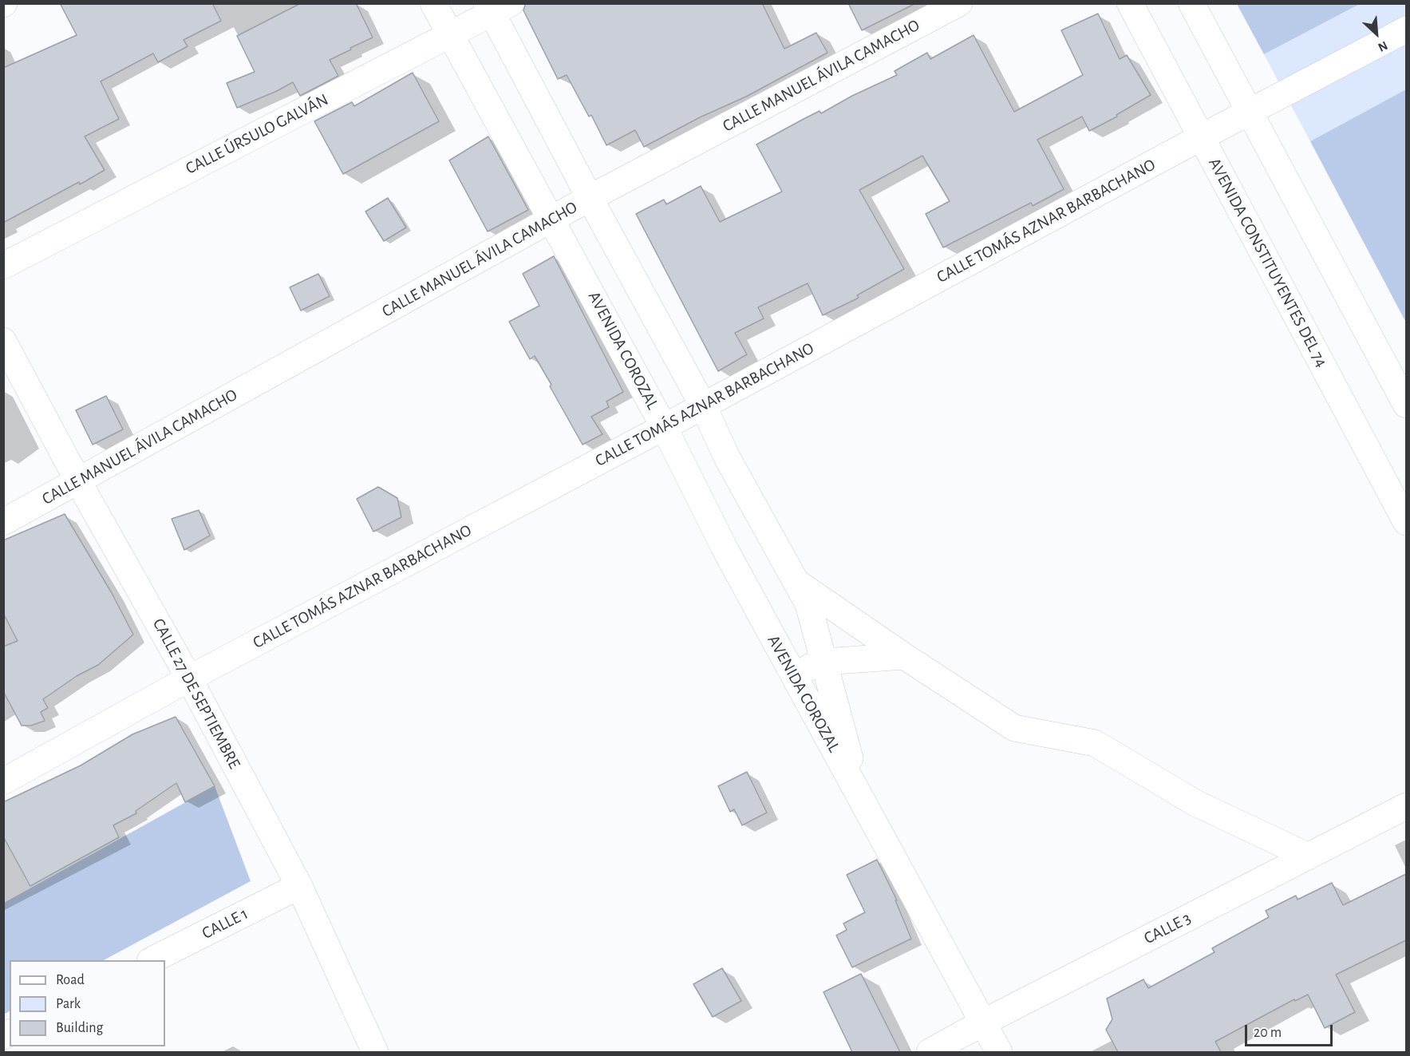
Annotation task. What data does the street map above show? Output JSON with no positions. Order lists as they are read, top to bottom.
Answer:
{
  "streets": {
    "street": [
      "CALLE MANUEL ÁVILA CAMACHO",
      "CALLE ÚRSULO GALVÁN",
      "CALLE TOMÁS AZNAR BARBACHANO",
      "AVENIDA CONSTITUYENTES DEL 74",
      "AVENIDA COROZAL",
      "CALLE 27 DE SEPTIEMBRE",
      "CALLE 1",
      "CALLE 3"
    ]
  },
  "crossings": [
    ["CALLE MANUEL ÁVILA CAMACHO", "AVENIDA COROZAL"],
    ["CALLE MANUEL ÁVILA CAMACHO", "CALLE 27 DE SEPTIEMBRE"],
    ["CALLE ÚRSULO GALVÁN", "AVENIDA COROZAL"],
    ["CALLE TOMÁS AZNAR BARBACHANO", "AVENIDA CONSTITUYENTES DEL 74"],
    ["CALLE TOMÁS AZNAR BARBACHANO", "AVENIDA COROZAL"],
    ["CALLE TOMÁS AZNAR BARBACHANO", "CALLE 27 DE SEPTIEMBRE"],
    ["AVENIDA COROZAL", "CALLE 3"],
    ["CALLE 27 DE SEPTIEMBRE", "CALLE 1"]
  ],
  "legend": ["Road", "Park", "Building"],
  "scale_bar": "20 m",
  "north": "bottom right"
}
